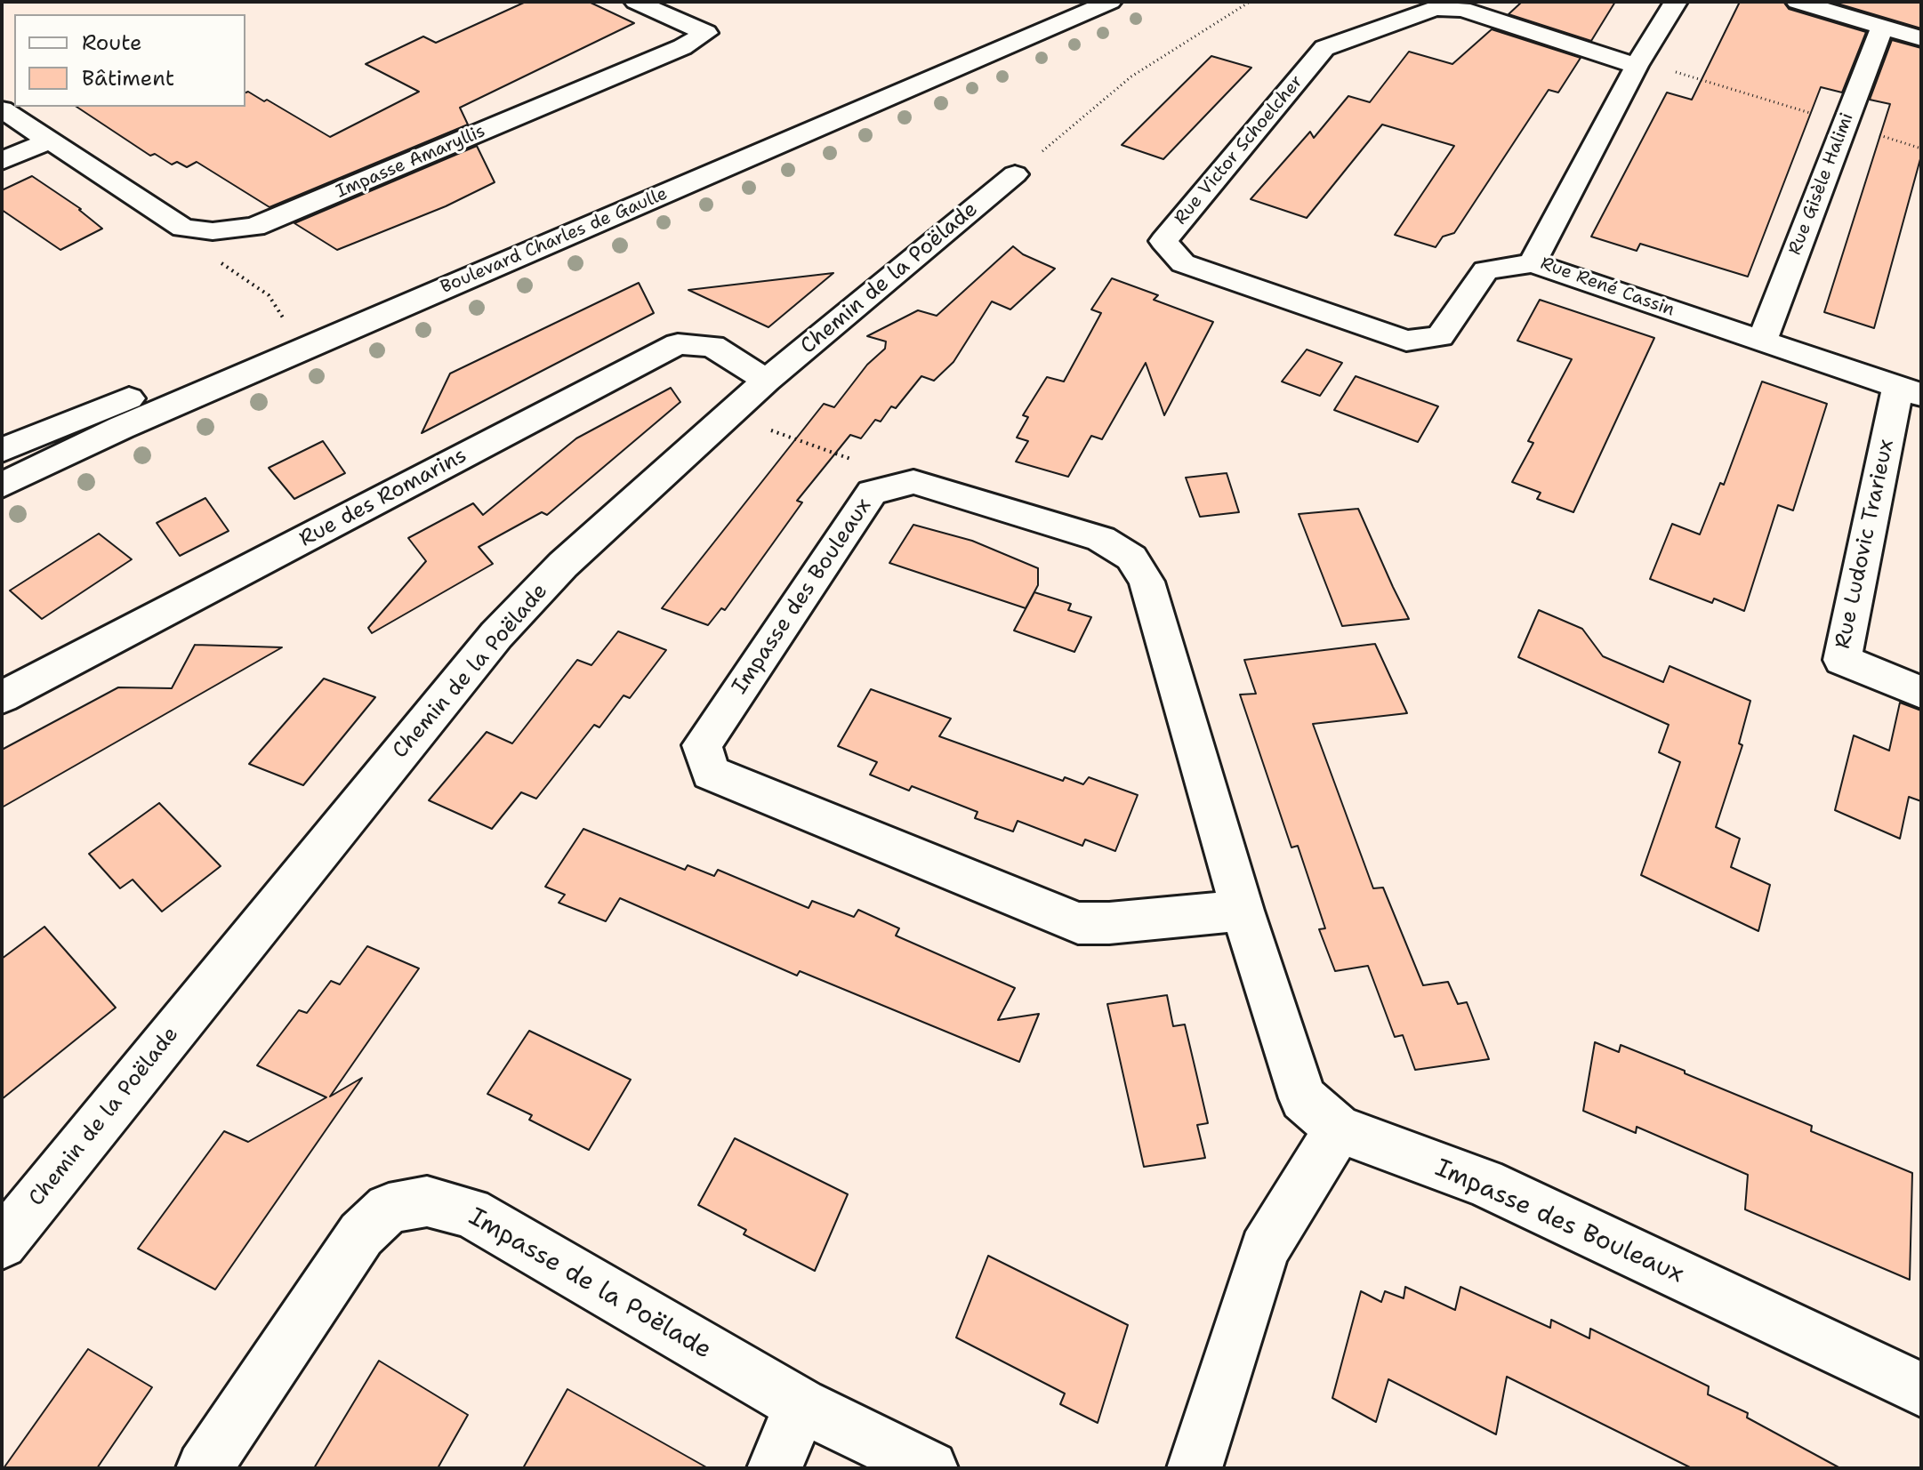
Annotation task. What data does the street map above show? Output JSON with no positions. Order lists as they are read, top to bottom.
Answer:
{
  "streets": {
    "street": [
      "Rue Victor Schoelcher",
      "Impasse Amaryllis",
      "Rue Gisèle Halimi",
      "Boulevard Charles de Gaulle",
      "Chemin de la Poëlade",
      "Rue René Cassin",
      "Rue des Romarins",
      "Rue Ludovic Trarieux",
      "Impasse des Bouleaux",
      "Impasse de la Poëlade"
    ]
  },
  "crossings": [
    ["Rue Victor Schoelcher", "Rue René Cassin"],
    ["Rue Gisèle Halimi", "Rue René Cassin"],
    ["Chemin de la Poëlade", "Rue des Romarins"],
    ["Rue René Cassin", "Rue Ludovic Trarieux"]
  ],
  "legend": ["Route", "Bâtiment"]
}
